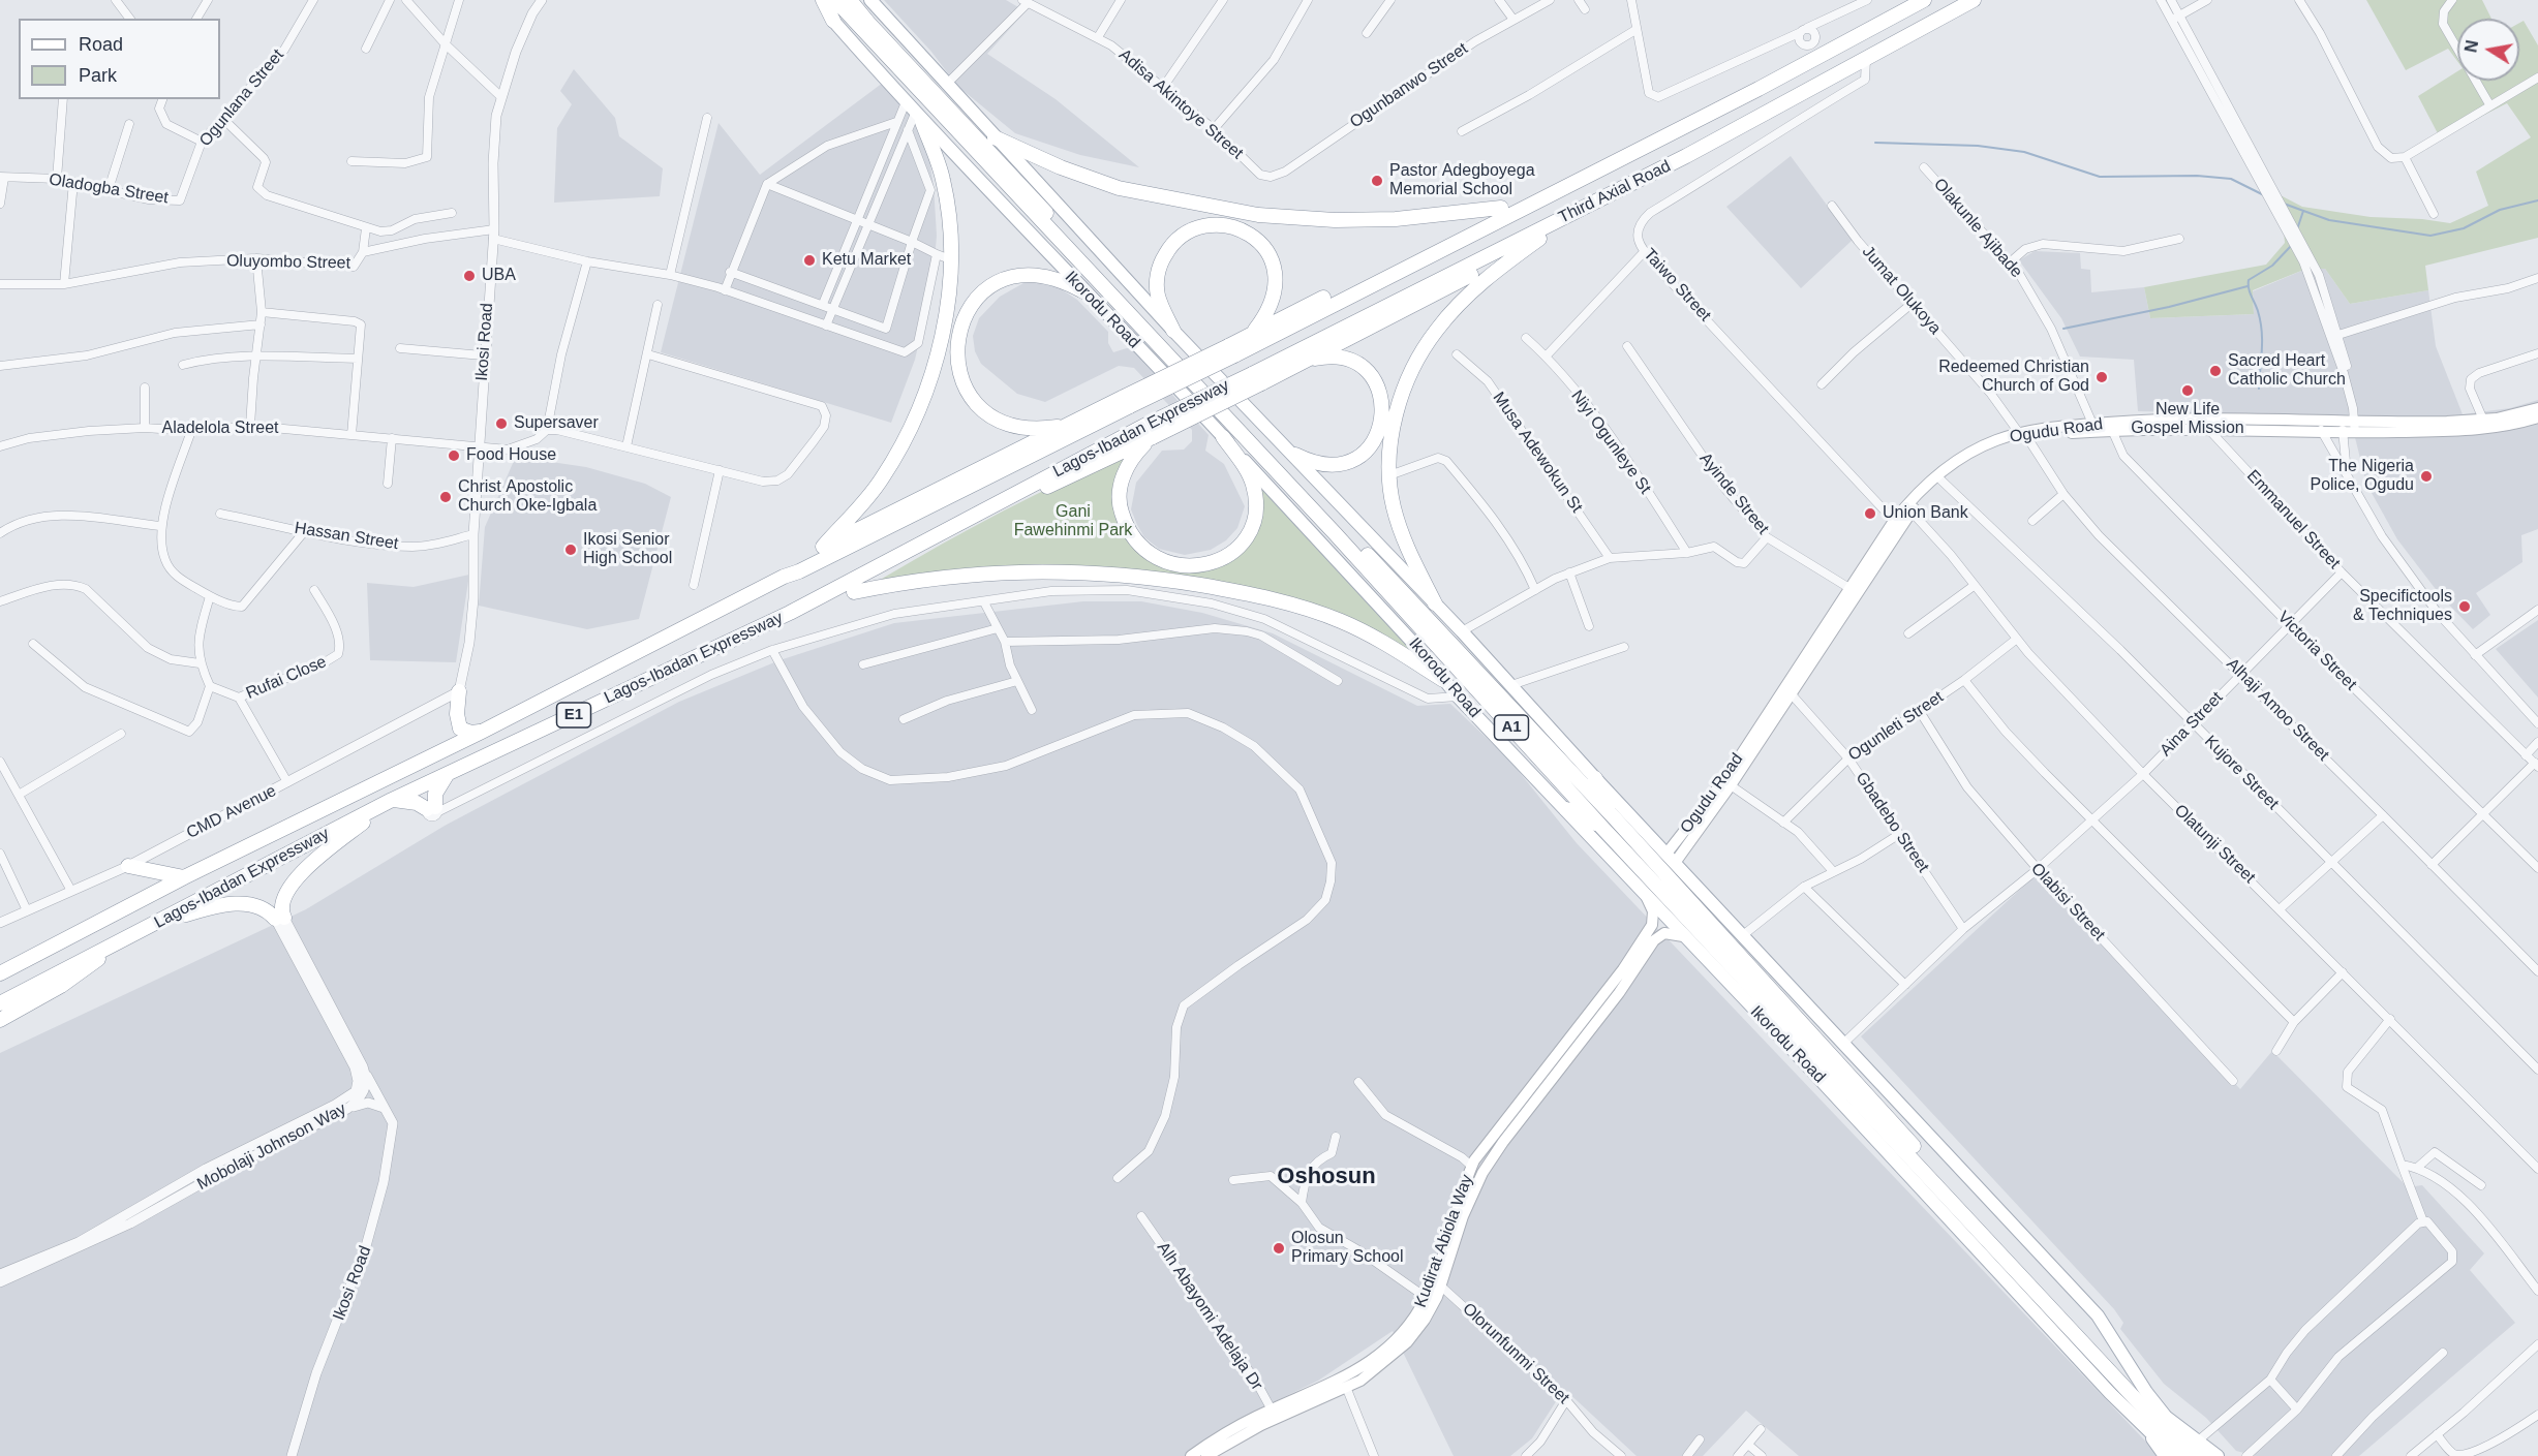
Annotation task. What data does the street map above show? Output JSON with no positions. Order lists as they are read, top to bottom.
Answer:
{
  "streets": {
    "highway": [
      "Third Axial Road",
      "Ikorodu Road",
      "Lagos-Ibadan Expressway",
      "E1",
      "A1"
    ],
    "main road": ["Ogudu Road", "Kudirat Abiola Way"],
    "street": [
      "Ogunbanwo Street",
      "Ogunlana Street",
      "Adisa Akintoye Street",
      "Oladogba Street",
      "Olakunle Ajibade",
      "Oluyombo Street",
      "Taiwo Street",
      "Jumat Olukoya",
      "Ikosi Road",
      "Aladelola Street",
      "Niyi Ogunleye St",
      "Musa Adewokun St",
      "Ayinde Street",
      "Emmanuel Street",
      "Hassan Street",
      "Victoria Street",
      "Rufai Close",
      "Alhaji Amoo Street",
      "Aina Street",
      "Ogunleti Street",
      "Kujore Street",
      "CMD Avenue",
      "Gbadebo Street",
      "Olatunji Street",
      "Olabisi Street",
      "Mobolaji Johnson Way",
      "Alh Abayomi Adelaja Dr",
      "Olorunfunmi Street"
    ]
  },
  "crossings": [
    ["Ogunbanwo Street", "Adisa Akintoye Street"],
    ["Ogunlana Street", "Oladogba Street"],
    ["Third Axial Road", "Taiwo Street"],
    ["Third Axial Road", "Lagos-Ibadan Expressway"],
    ["Olakunle Ajibade", "Ogudu Road"],
    ["Oluyombo Street", "Ikosi Road"],
    ["Taiwo Street", "Ogudu Road"],
    ["Jumat Olukoya", "Ogudu Road"],
    ["Jumat Olukoya", "Alhaji Amoo Street"],
    ["Ikorodu Road", "Ogudu Road"],
    ["Ikorodu Road", "Aina Street"],
    ["Ikorodu Road", "Kudirat Abiola Way"],
    ["Ikosi Road", "Aladelola Street"],
    ["Ikosi Road", "Hassan Street"],
    ["Ikosi Road", "CMD Avenue"],
    ["Ikosi Road", "Mobolaji Johnson Way"],
    ["Ogudu Road", "Ayinde Street"],
    ["Ogudu Road", "Emmanuel Street"],
    ["Ogudu Road", "Victoria Street"],
    ["Ogudu Road", "Alhaji Amoo Street"],
    ["Ogudu Road", "Kujore Street"],
    ["Ogudu Road", "Gbadebo Street"],
    ["Ogudu Road", "Olatunji Street"],
    ["Emmanuel Street", "Aina Street"],
    ["Victoria Street", "Aina Street"],
    ["Alhaji Amoo Street", "Aina Street"],
    ["Aina Street", "Kujore Street"],
    ["Aina Street", "Gbadebo Street"],
    ["Aina Street", "Olatunji Street"],
    ["Aina Street", "Olabisi Street"],
    ["Ogunleti Street", "Gbadebo Street"],
    ["Ogunleti Street", "Olatunji Street"],
    ["Ogunleti Street", "Olabisi Street"],
    ["Kudirat Abiola Way", "Alh Abayomi Adelaja Dr"],
    ["Kudirat Abiola Way", "Olorunfunmi Street"]
  ],
  "districts": ["Oshosun"],
  "parks": ["Gani Fawehinmi Park"],
  "places": [
    "Pastor Adegboyega Memorial School",
    "Ketu Market",
    "UBA",
    "Sacred Heart Catholic Church",
    "Redeemed Christian Church of God",
    "New Life Gospel Mission",
    "Supersaver",
    "Food House",
    "The Nigeria Police, Ogudu",
    "Christ Apostolic Church Oke-Igbala",
    "Union Bank",
    "Ikosi Senior High School",
    "Specifictools & Techniques",
    "Olosun Primary School"
  ],
  "legend": ["Road", "Park"],
  "north": "left"
}
